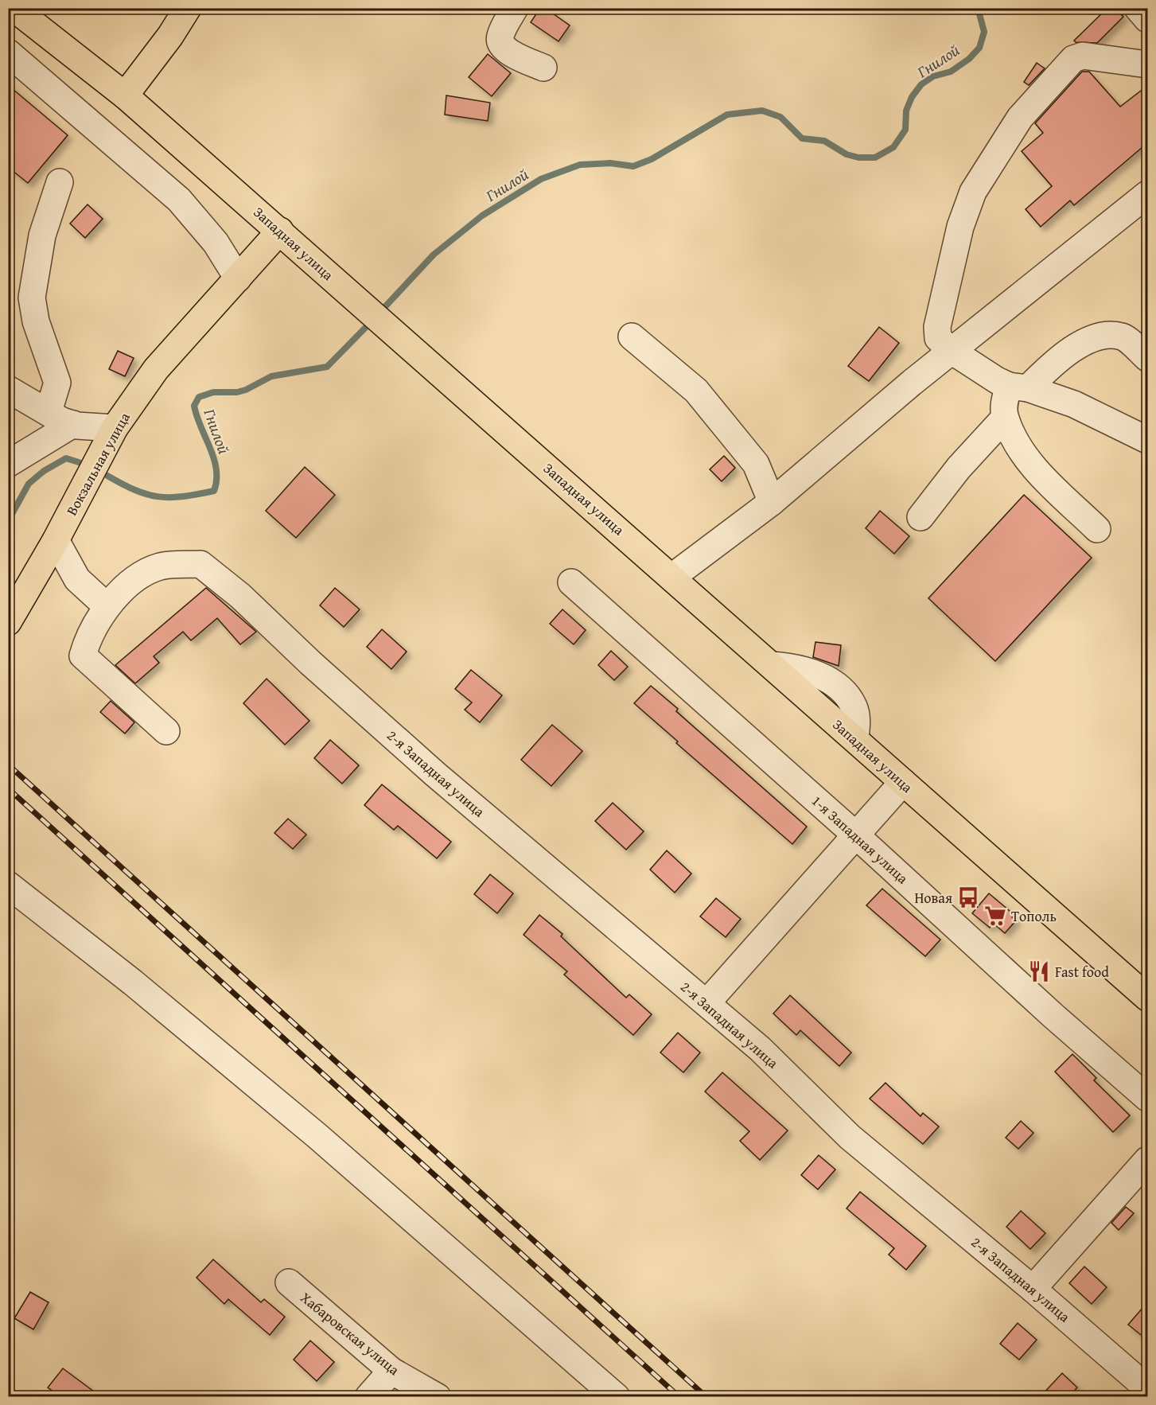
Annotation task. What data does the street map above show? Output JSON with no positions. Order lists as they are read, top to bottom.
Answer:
{
  "streets": {
    "main road": ["Западная улица", "Вокзальная улица"],
    "street": ["2-я Западная улица", "1-я Западная улица", "Хабаровская улица"]
  },
  "crossings": [
    ["Западная улица", "Вокзальная улица"]
  ],
  "water": ["Гнилой"],
  "places": {
    "bus stop": ["Новая"],
    "supermarket": ["Тополь"],
    "restaurant": ["Fast food"]
  }
}
